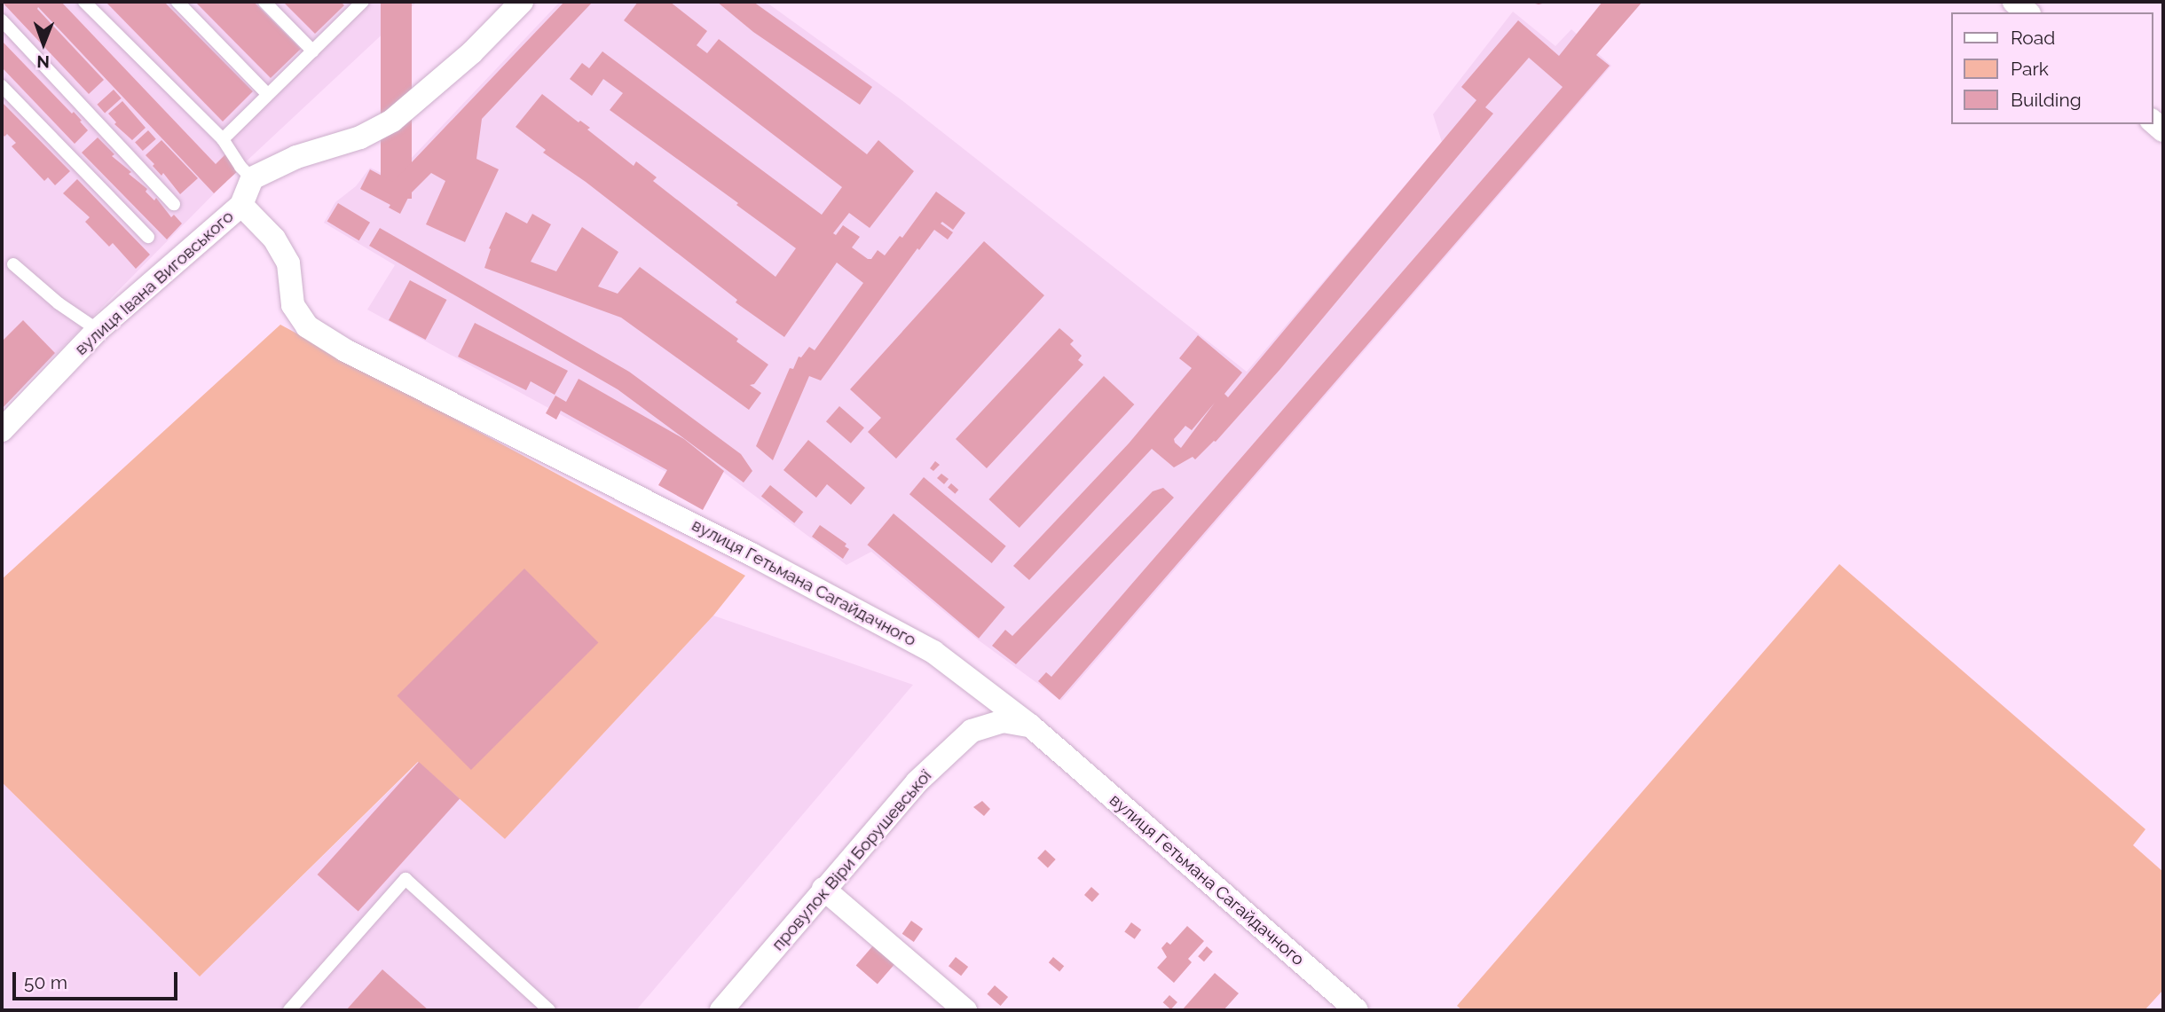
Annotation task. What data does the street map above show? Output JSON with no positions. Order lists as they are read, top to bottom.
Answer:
{
  "streets": {
    "street": ["вулиця Івана Виговського", "вулиця Гетьмана Сагайдачного", "провулок Віри Борушевської"]
  },
  "crossings": [
    ["вулиця Івана Виговського", "вулиця Гетьмана Сагайдачного"],
    ["вулиця Гетьмана Сагайдачного", "провулок Віри Борушевської"]
  ],
  "legend": ["Road", "Park", "Building"],
  "scale_bar": "50 m",
  "north": "bottom"
}
